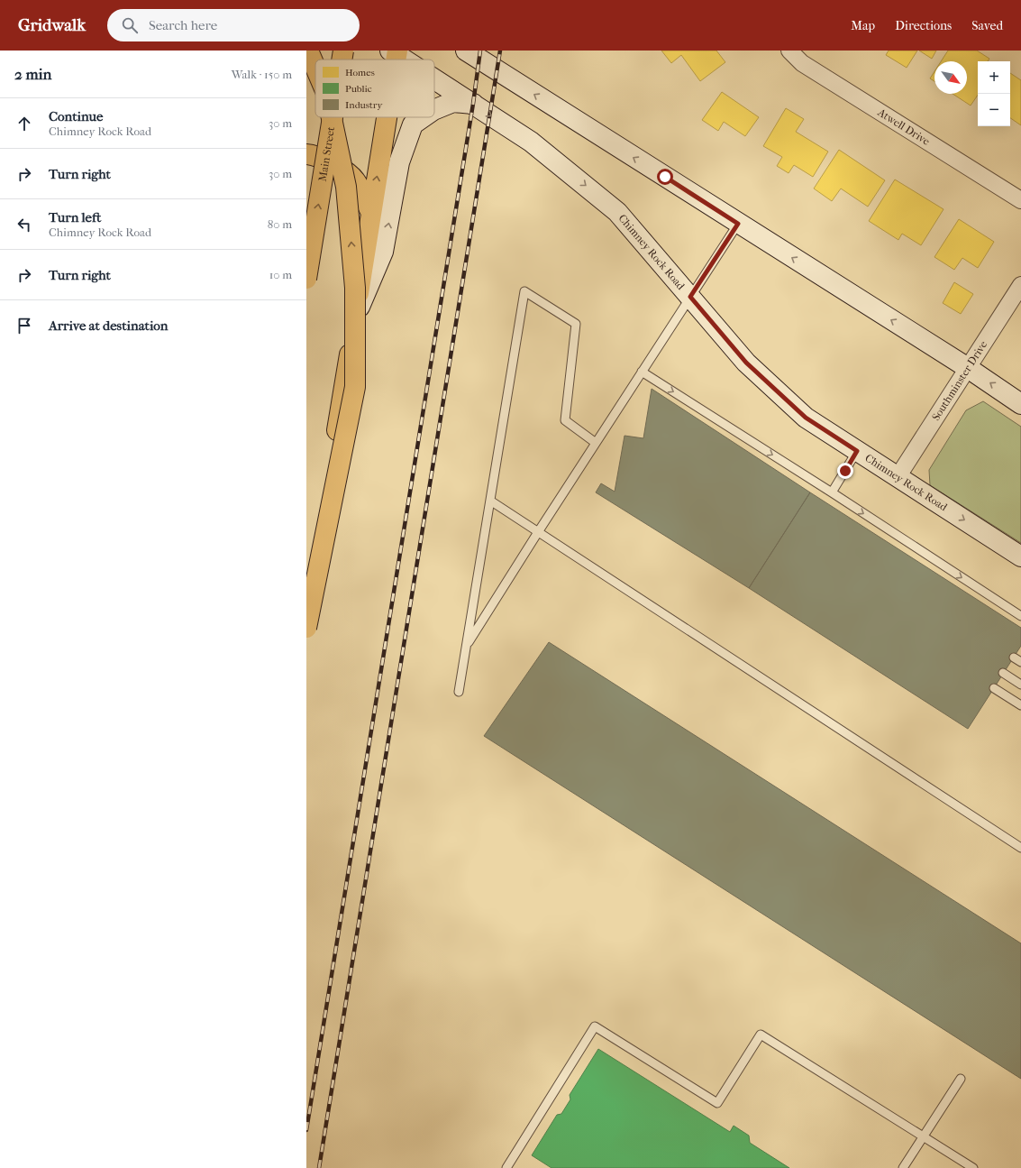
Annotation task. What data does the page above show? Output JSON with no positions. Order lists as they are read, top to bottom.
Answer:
{
  "streets": {
    "highway": ["Main Street"],
    "main road": ["Chimney Rock Road"],
    "street": ["Atwell Drive", "Southminster Drive"]
  },
  "crossings": [
    ["Chimney Rock Road", "Southminster Drive"]
  ],
  "legend": ["Homes", "Public", "Industry"],
  "north": "bottom right",
  "page": {
    "header": "Gridwalk",
    "search": "Search here",
    "nav": ["Map", "Directions", "Saved"],
    "heading": ["2 min", "Walk · 150 m"],
    "map_buttons": ["+", "−"],
    "list": [
      ["Continue", "Chimney Rock Road", "30 m"],
      ["Turn right", "30 m"],
      ["Turn left", "Chimney Rock Road", "80 m"],
      ["Turn right", "10 m"],
      "Arrive at destination"
    ]
  }
}
